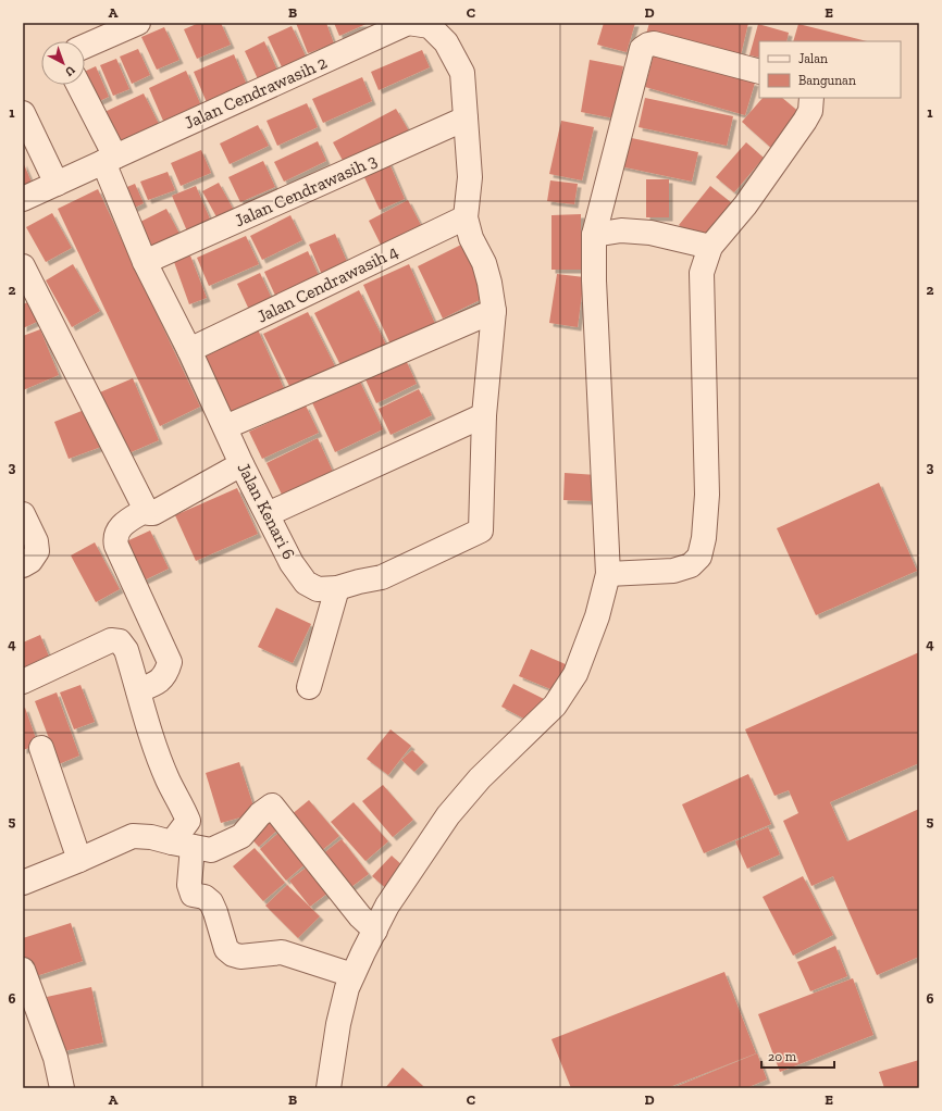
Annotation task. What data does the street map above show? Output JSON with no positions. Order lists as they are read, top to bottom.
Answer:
{
  "streets": {
    "street": [
      "Jalan Cendrawasih 2",
      "Jalan Cendrawasih 3",
      "Jalan Cendrawasih 4",
      "Jalan Kenari 6"
    ]
  },
  "crossings": [
    ["Jalan Cendrawasih 2", "Jalan Kenari 6"],
    ["Jalan Cendrawasih 3", "Jalan Kenari 6"],
    ["Jalan Cendrawasih 4", "Jalan Kenari 6"]
  ],
  "legend": ["Jalan", "Bangunan"],
  "scale_bar": "20 m",
  "north": "bottom right",
  "grid": {
    "columns": [
      "A",
      "B",
      "C",
      "D",
      "E"
    ],
    "rows": [
      "1",
      "2",
      "3",
      "4",
      "5",
      "6"
    ]
  }
}
